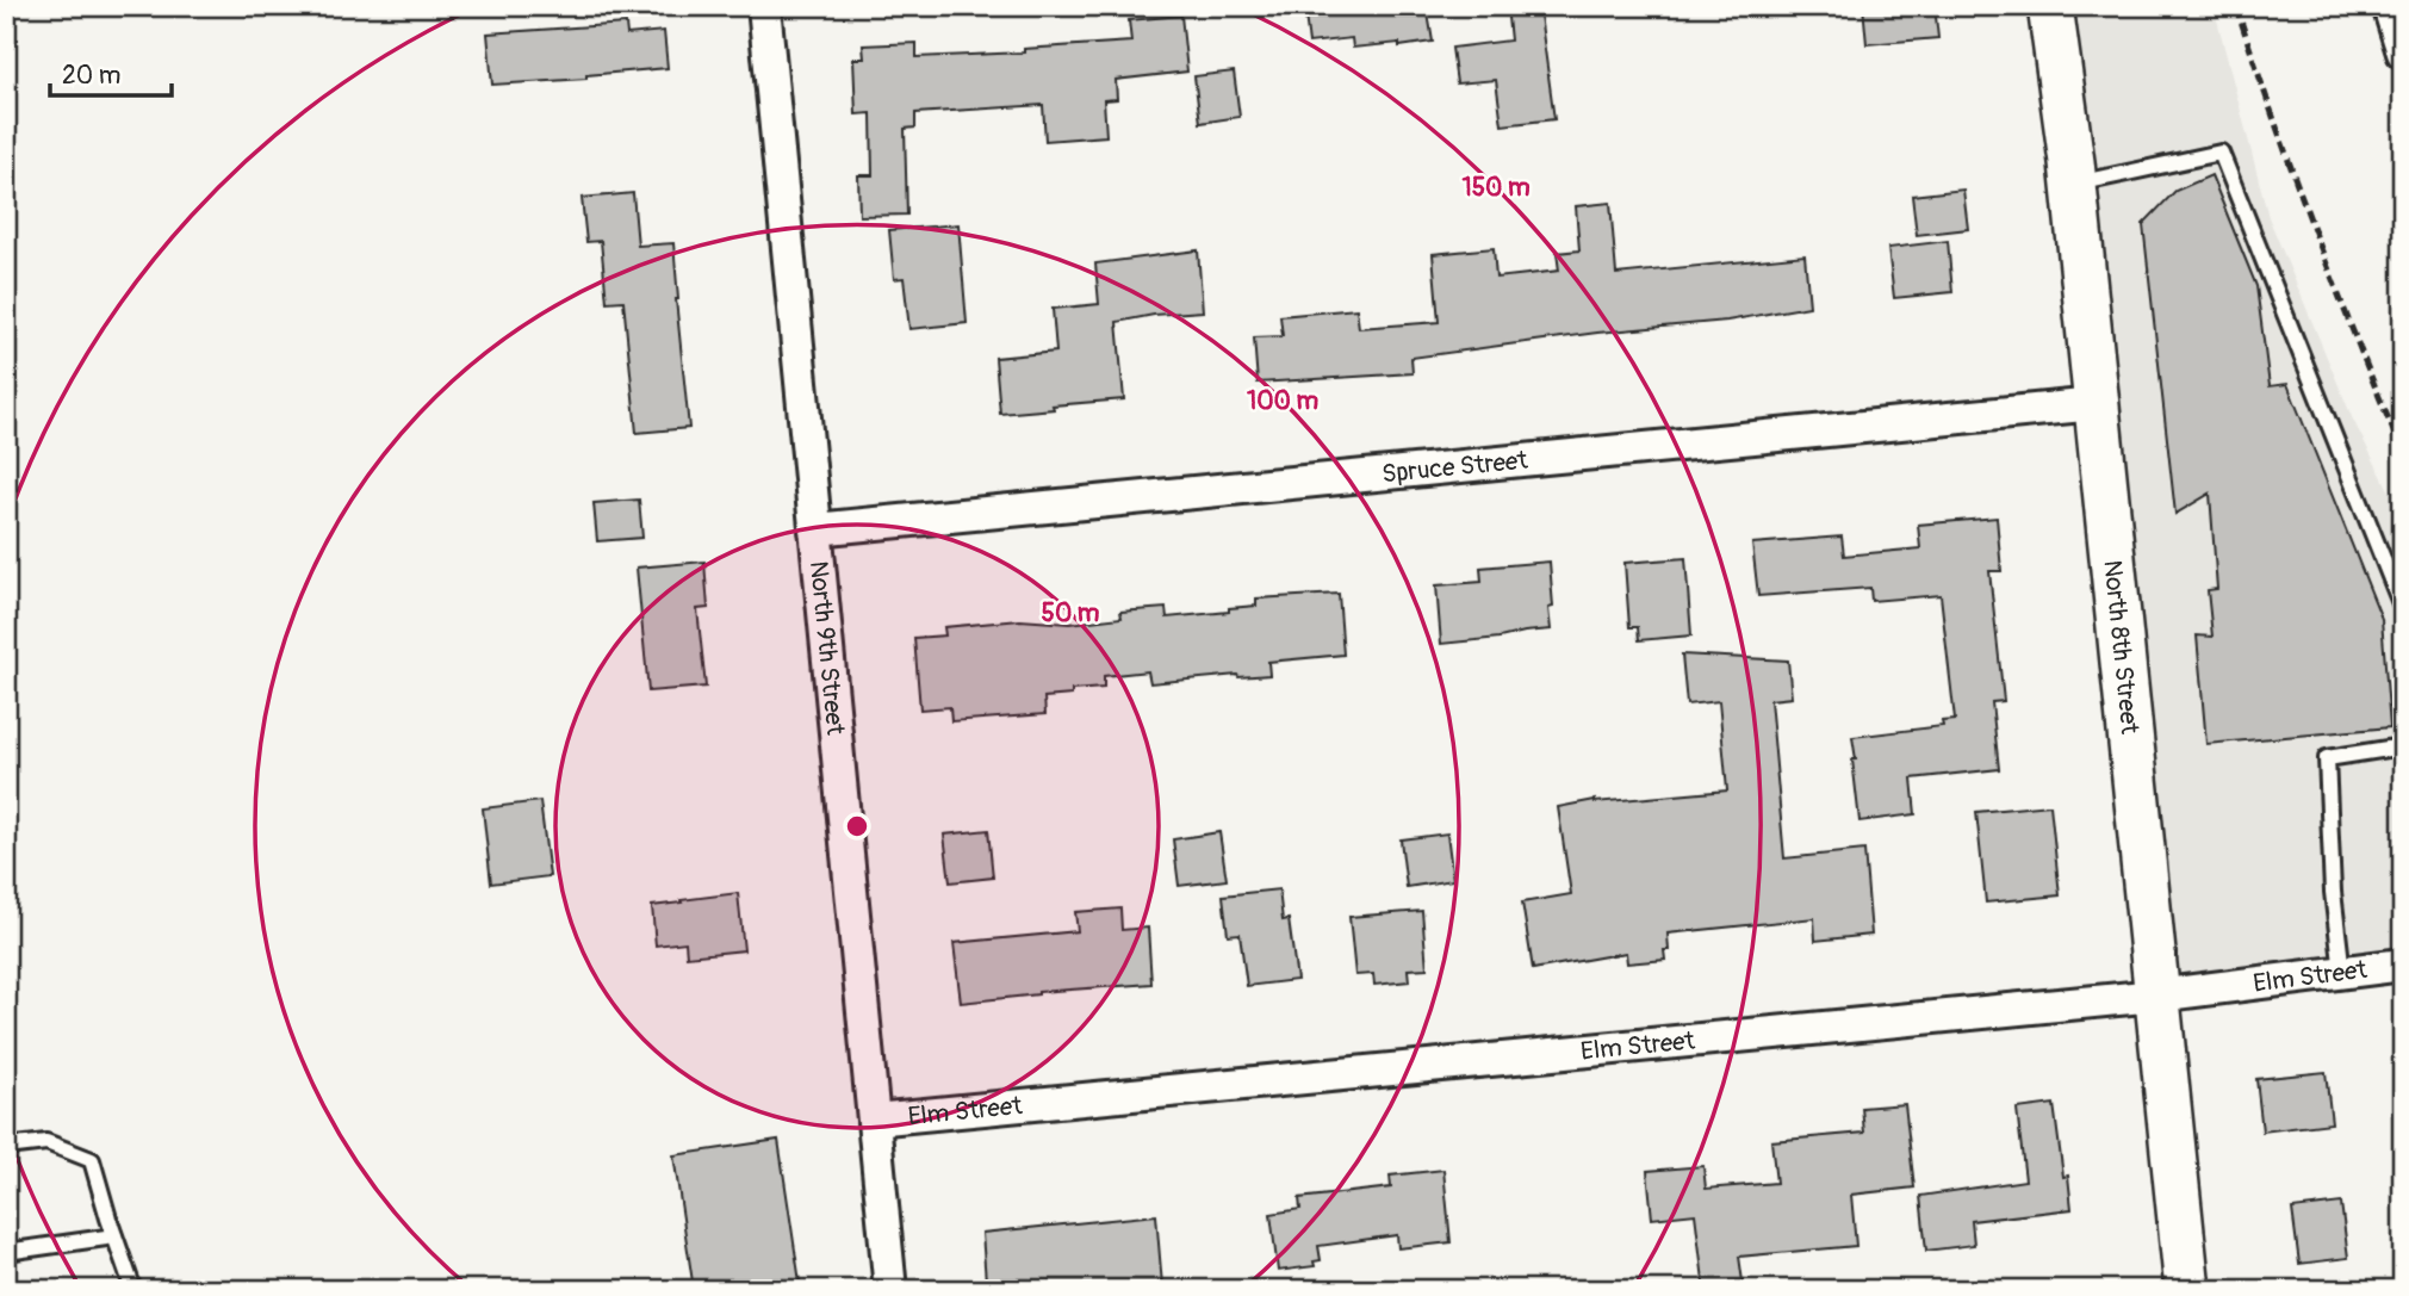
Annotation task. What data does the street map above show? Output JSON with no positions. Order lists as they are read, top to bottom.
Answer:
{
  "streets": {
    "main road": ["North 8th Street"],
    "street": ["Spruce Street", "North 9th Street", "Elm Street"]
  },
  "crossings": [
    ["Spruce Street", "North 9th Street"],
    ["Spruce Street", "North 8th Street"],
    ["North 9th Street", "Elm Street"],
    ["North 8th Street", "Elm Street"]
  ],
  "scale_bar": "20 m",
  "rings": ["150 m", "100 m", "50 m"]
}
